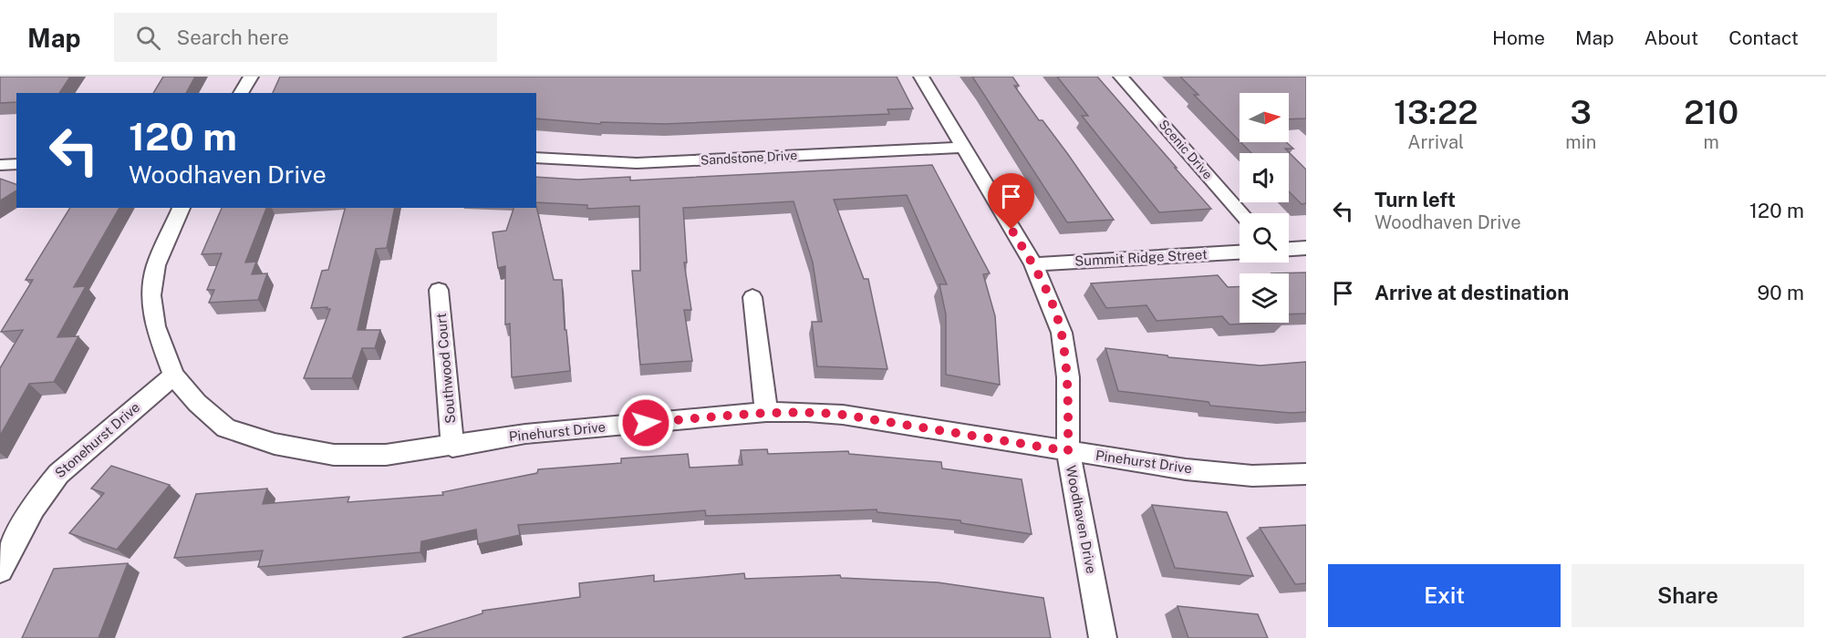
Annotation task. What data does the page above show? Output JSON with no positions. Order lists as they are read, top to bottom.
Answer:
{
  "streets": {
    "street": [
      "Scenic Drive",
      "Sandstone Drive",
      "Summit Ridge Street",
      "Southwood Court",
      "Pinehurst Drive",
      "Stonehurst Drive",
      "Woodhaven Drive"
    ]
  },
  "crossings": [
    ["Sandstone Drive", "Woodhaven Drive"],
    ["Summit Ridge Street", "Woodhaven Drive"],
    ["Southwood Court", "Pinehurst Drive"],
    ["Pinehurst Drive", "Stonehurst Drive"],
    ["Pinehurst Drive", "Woodhaven Drive"]
  ],
  "north": "right",
  "page": {
    "header": "Map",
    "search": "Search here",
    "nav": [
      "Home",
      "Map",
      "About",
      "Contact"
    ],
    "eta": [
      "13:22",
      "Arrival",
      "3",
      "min",
      "210",
      "m"
    ],
    "turn": ["120 m", "Woodhaven Drive"],
    "list": [
      {
        "name": "Turn left",
        "note": "Woodhaven Drive",
        "value": "120 m"
      },
      {
        "name": "Arrive at destination",
        "value": "90 m"
      }
    ],
    "buttons": ["Exit", "Share"]
  }
}
